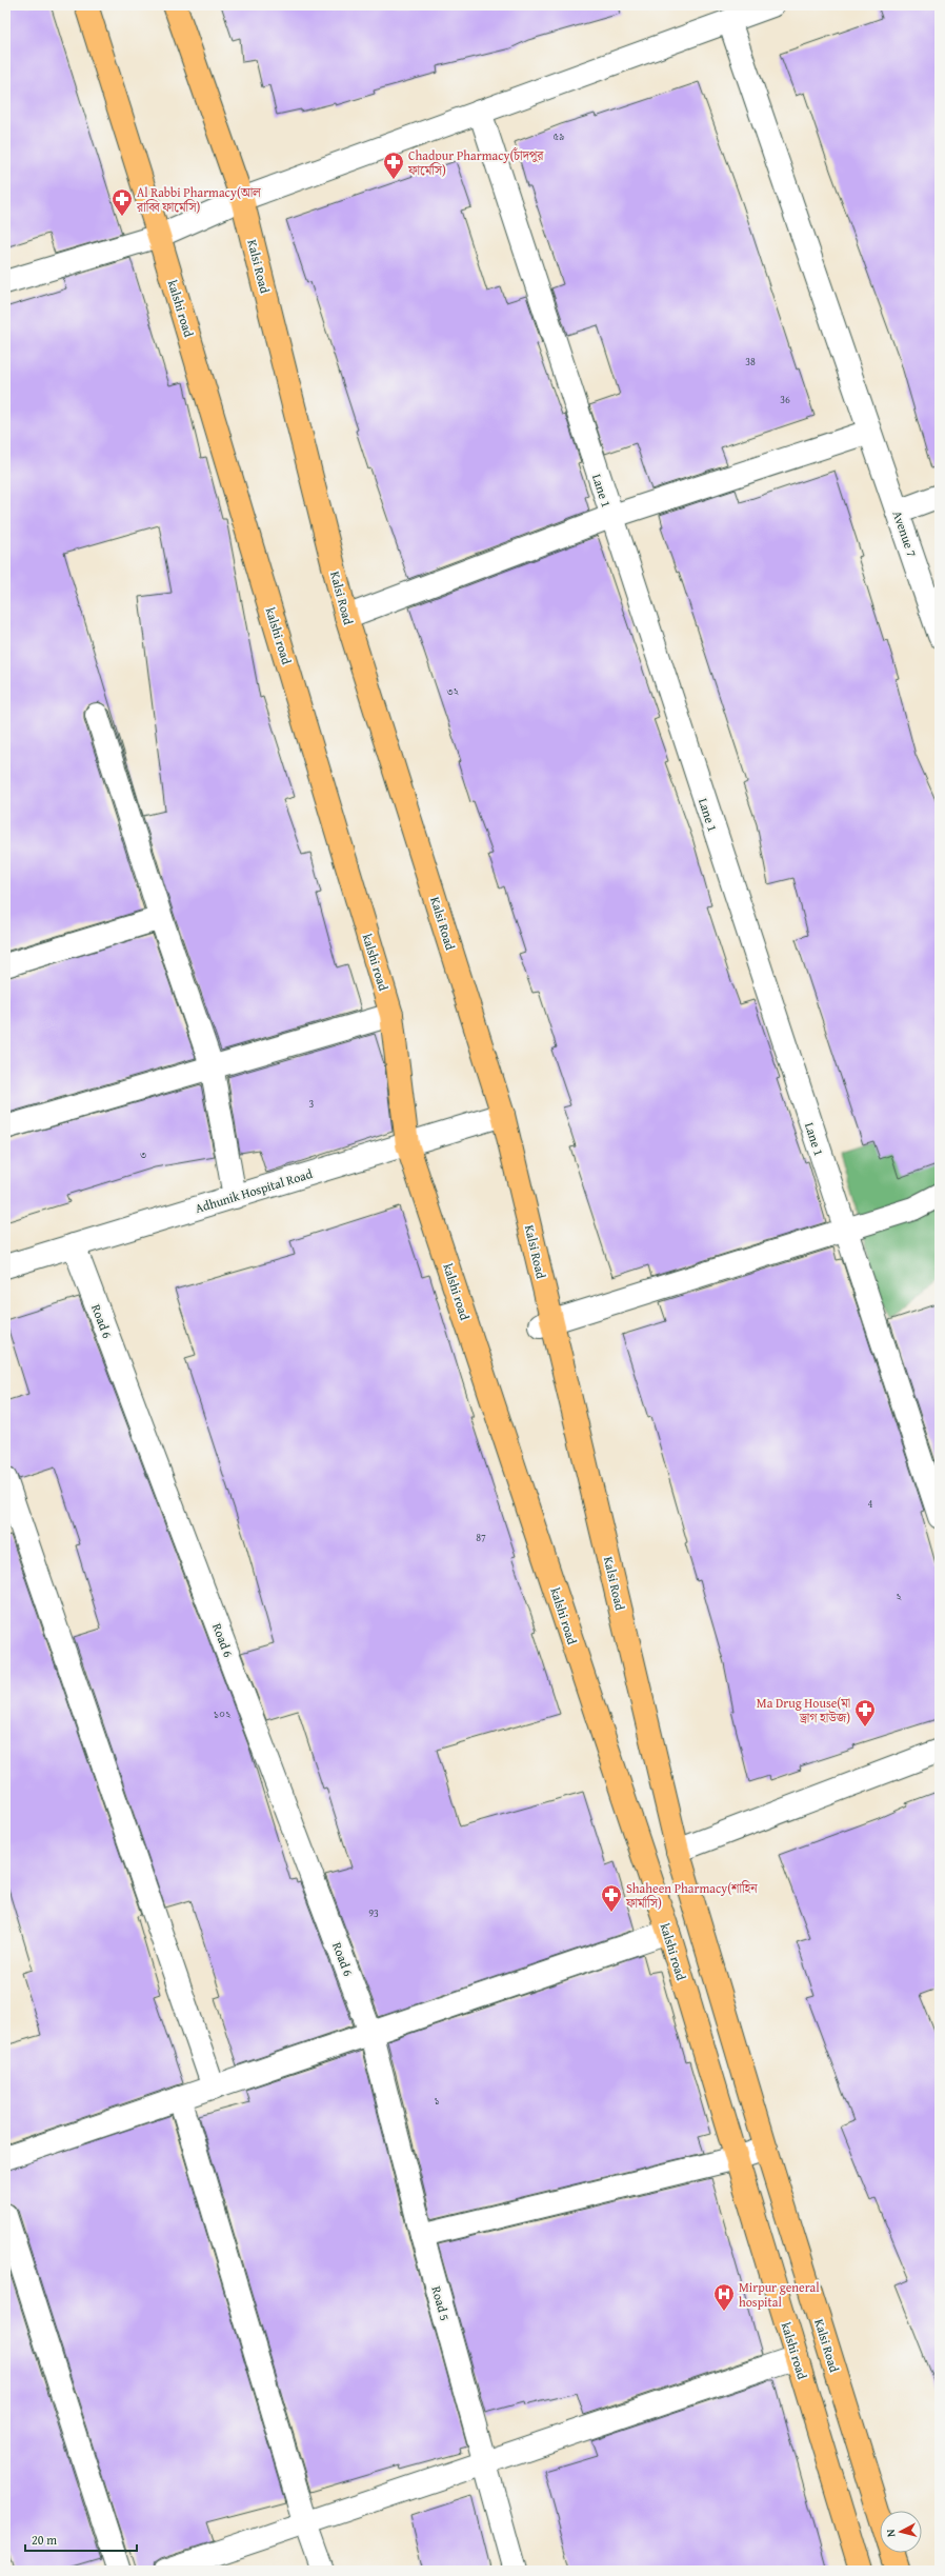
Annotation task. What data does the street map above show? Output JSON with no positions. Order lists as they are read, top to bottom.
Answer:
{
  "streets": {
    "main road": ["Kalsi Road", "kalshi road"],
    "street": [
      "Lane 1",
      "Avenue 7",
      "Adhunik Hospital Road",
      "Road 6",
      "Road 5"
    ]
  },
  "crossings": [
    ["Kalsi Road", "Adhunik Hospital Road"],
    ["kalshi road", "Adhunik Hospital Road"],
    ["Adhunik Hospital Road", "Road 6"],
    ["Road 6", "Road 5"]
  ],
  "places": {
    "pharmacy": [
      "Chadpur Pharmacy(চাঁদপুর ফার্মেসি)",
      "Al Rabbi Pharmacy(আল রাব্বি ফার্মেসি)",
      "Ma Drug House(মা ড্রাগ হাউজ)",
      "Shaheen Pharmacy(শাহিন ফার্মাসি)"
    ],
    "hospital": ["Mirpur general hospital"]
  },
  "house_numbers": [
    "৫৯",
    "38",
    "36",
    "৩২",
    "3",
    "৩",
    "4",
    "87",
    "২",
    "১০২",
    "93",
    "১"
  ],
  "scale_bar": "20 m",
  "north": "left"
}
